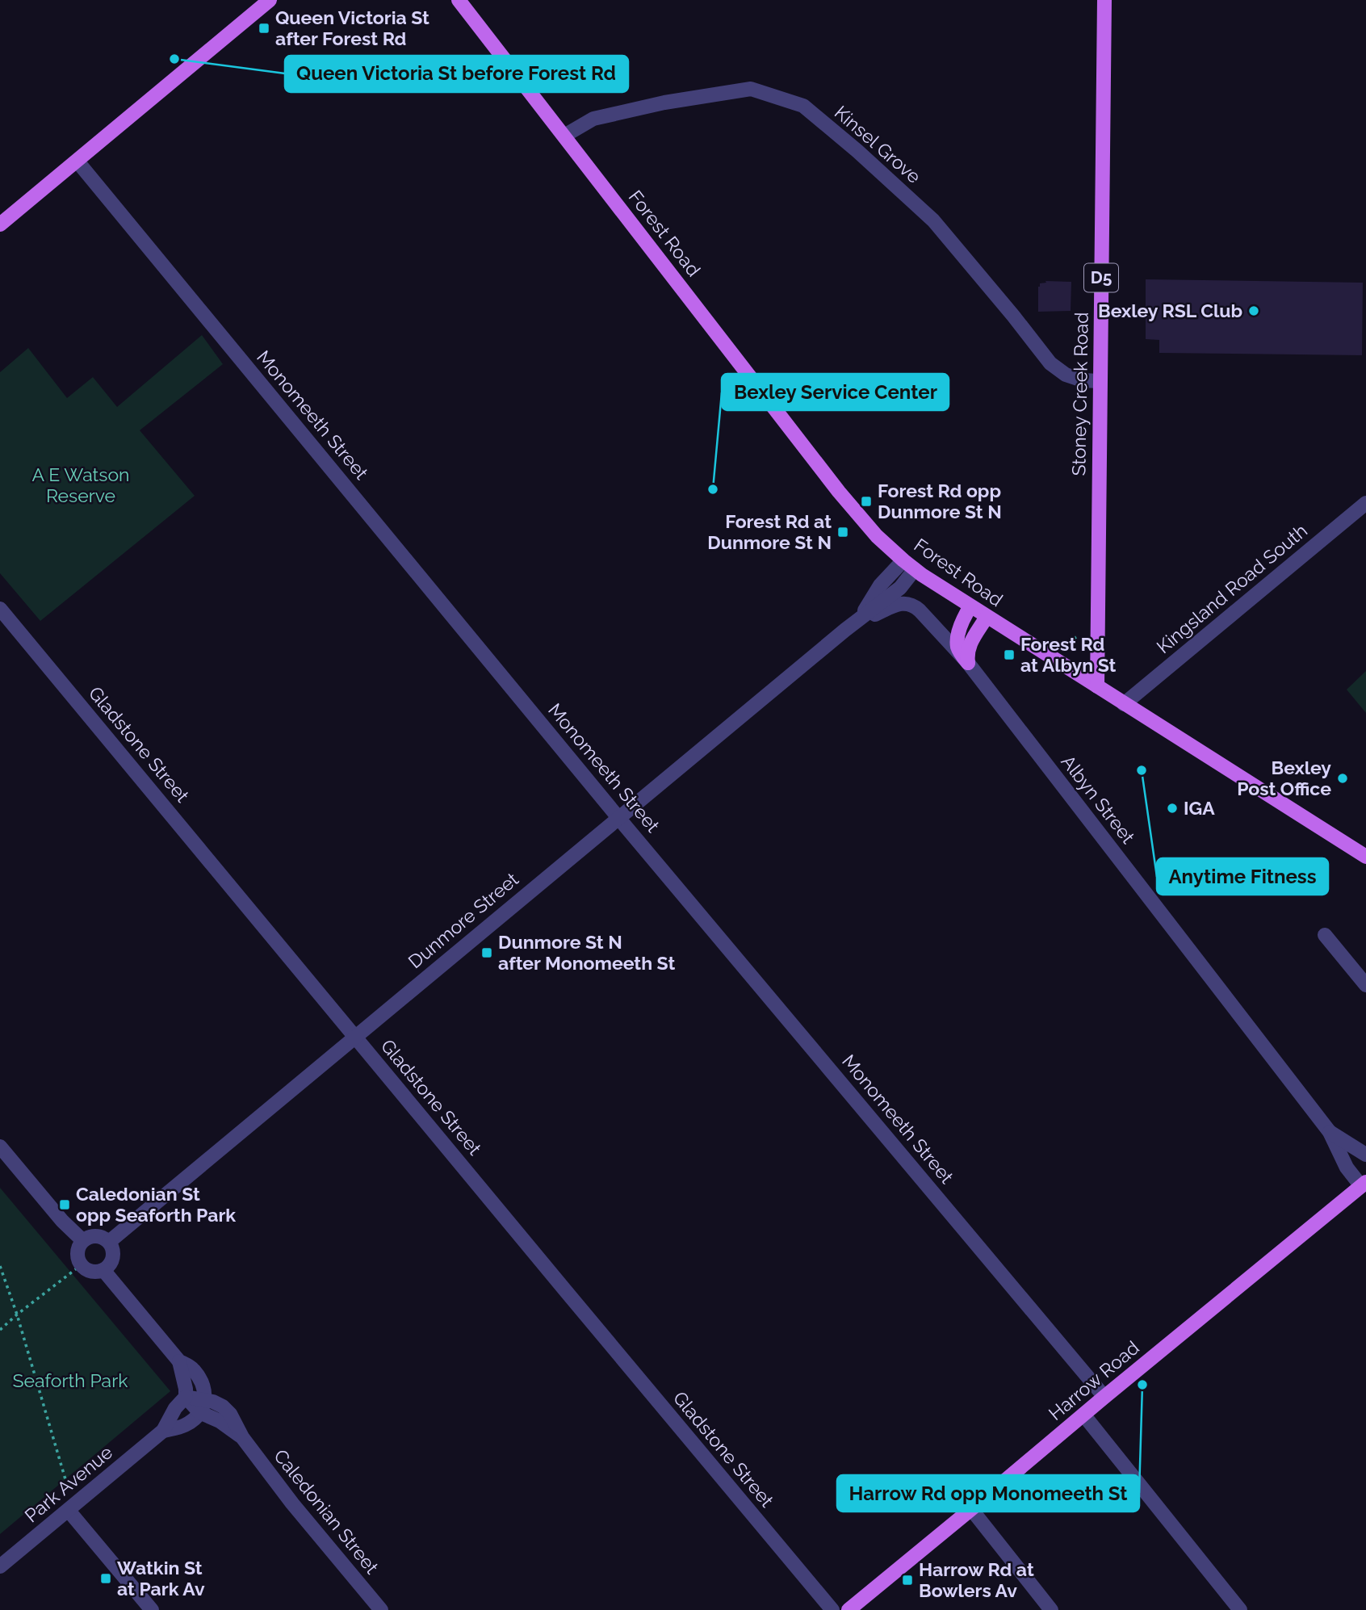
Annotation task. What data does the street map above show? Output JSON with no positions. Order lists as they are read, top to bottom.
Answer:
{
  "streets": {
    "main road": [
      "Forest Road",
      "D5",
      "Stoney Creek Road",
      "Harrow Road"
    ],
    "street": [
      "Kinsel Grove",
      "Monomeeth Street",
      "Kingsland Road South",
      "Gladstone Street",
      "Albyn Street",
      "Dunmore Street",
      "Park Avenue",
      "Caledonian Street"
    ]
  },
  "crossings": [
    ["Kinsel Grove", "Forest Road"],
    ["Kinsel Grove", "Stoney Creek Road"],
    ["Forest Road", "Stoney Creek Road"],
    ["Forest Road", "Kingsland Road South"],
    ["Forest Road", "Dunmore Street"],
    ["Monomeeth Street", "Dunmore Street"],
    ["Monomeeth Street", "Harrow Road"],
    ["Gladstone Street", "Dunmore Street"],
    ["Albyn Street", "Dunmore Street"],
    ["Albyn Street", "Harrow Road"],
    ["Park Avenue", "Caledonian Street"]
  ],
  "parks": ["A E Watson Reserve", "Seaforth Park"],
  "places": {
    "transit": [
      "Queen Victoria St after Forest Rd",
      "Forest Rd opp Dunmore St N",
      "Forest Rd at Dunmore St N",
      "Forest Rd at Albyn St",
      "Dunmore St N after Monomeeth St",
      "Caledonian St opp Seaforth Park",
      "Watkin St at Park Av",
      "Harrow Rd at Bowlers Av"
    ],
    "other": [
      "Queen Victoria St before Forest Rd",
      "Bexley RSL Club",
      "Bexley Service Center",
      "Anytime Fitness",
      "Bexley Post Office",
      "IGA",
      "Harrow Rd opp Monomeeth St"
    ]
  }
}
